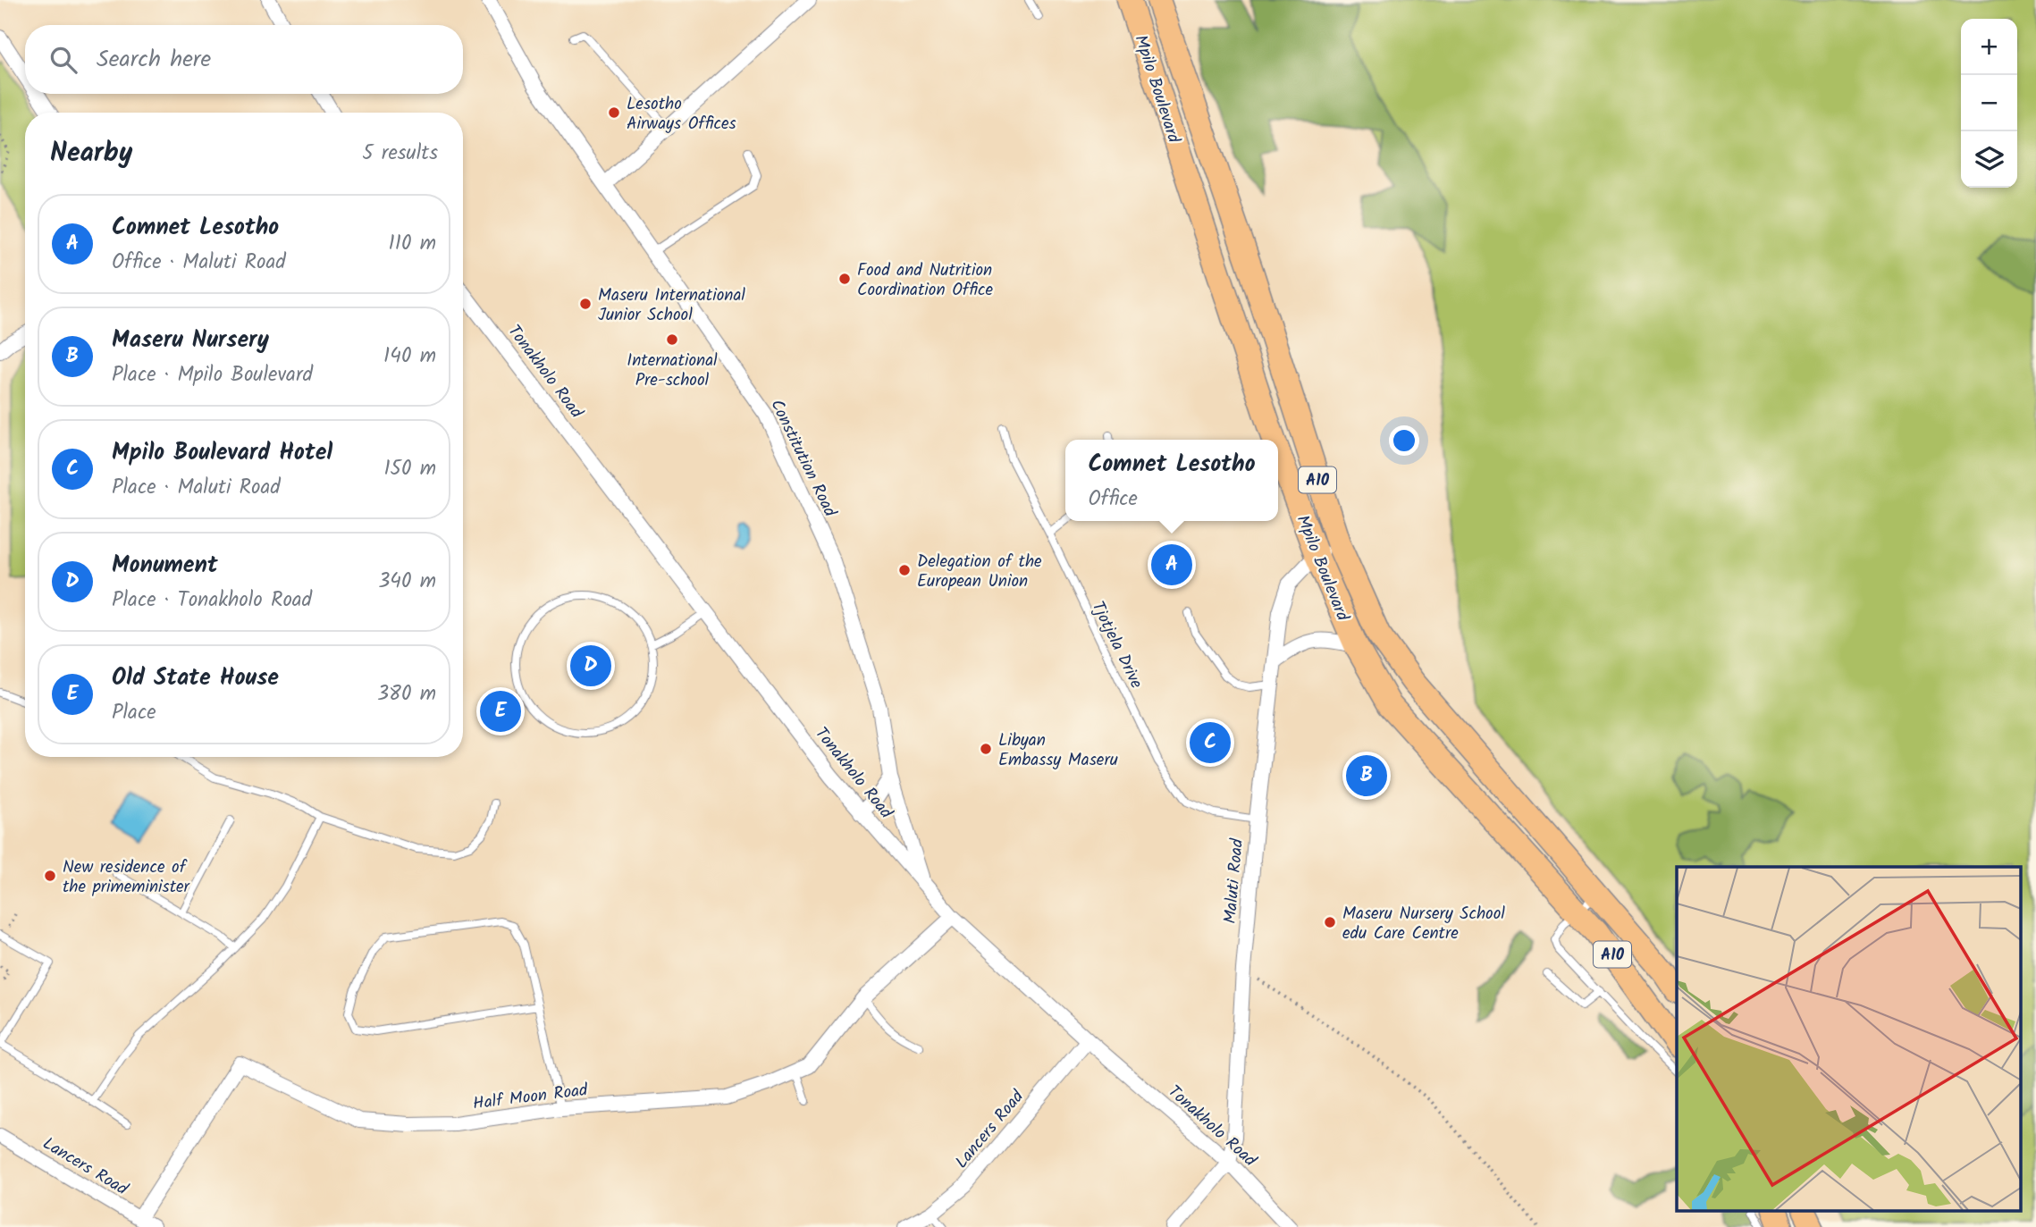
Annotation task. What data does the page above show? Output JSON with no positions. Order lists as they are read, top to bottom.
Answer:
{
  "streets": {
    "highway": ["Mpilo Boulevard", "A10"],
    "street": [
      "Tonakholo Road",
      "Constitution Road",
      "Maluti Road",
      "Half Moon Road",
      "Lancers Road"
    ],
    "lane": ["Tjotjela Drive"]
  },
  "crossings": [
    ["Mpilo Boulevard", "Maluti Road"],
    ["Tonakholo Road", "Constitution Road"],
    ["Tonakholo Road", "Maluti Road"],
    ["Tonakholo Road", "Half Moon Road"],
    ["Tonakholo Road", "Lancers Road"],
    ["Tjotjela Drive", "Maluti Road"],
    ["Half Moon Road", "Lancers Road"]
  ],
  "places": [
    "Lesotho Airways Offices",
    "Food and Nutrition Coordination Office",
    "Maseru International Junior School",
    "International Pre-school",
    "Delegation of the European Union",
    "Libyan Embassy Maseru",
    "New residence of the primeminister",
    "Maseru Nursery School edu Care Centre"
  ],
  "page": {
    "map_buttons": ["+", "−"],
    "search": "Search here",
    "heading": ["Nearby", "5 results"],
    "list": [
      {
        "mark": "A",
        "name": "Comnet Lesotho",
        "note": "Office · Maluti Road",
        "value": "110 m"
      },
      {
        "mark": "B",
        "name": "Maseru Nursery",
        "note": "Place · Mpilo Boulevard",
        "value": "140 m"
      },
      {
        "mark": "C",
        "name": "Mpilo Boulevard Hotel",
        "note": "Place · Maluti Road",
        "value": "150 m"
      },
      {
        "mark": "D",
        "name": "Monument",
        "note": "Place · Tonakholo Road",
        "value": "340 m"
      },
      {
        "mark": "E",
        "name": "Old State House",
        "note": "Place",
        "value": "380 m"
      }
    ],
    "popup": ["Comnet Lesotho", "Office"],
    "pins": [
      "A",
      "D",
      "E",
      "C",
      "B"
    ]
  }
}
